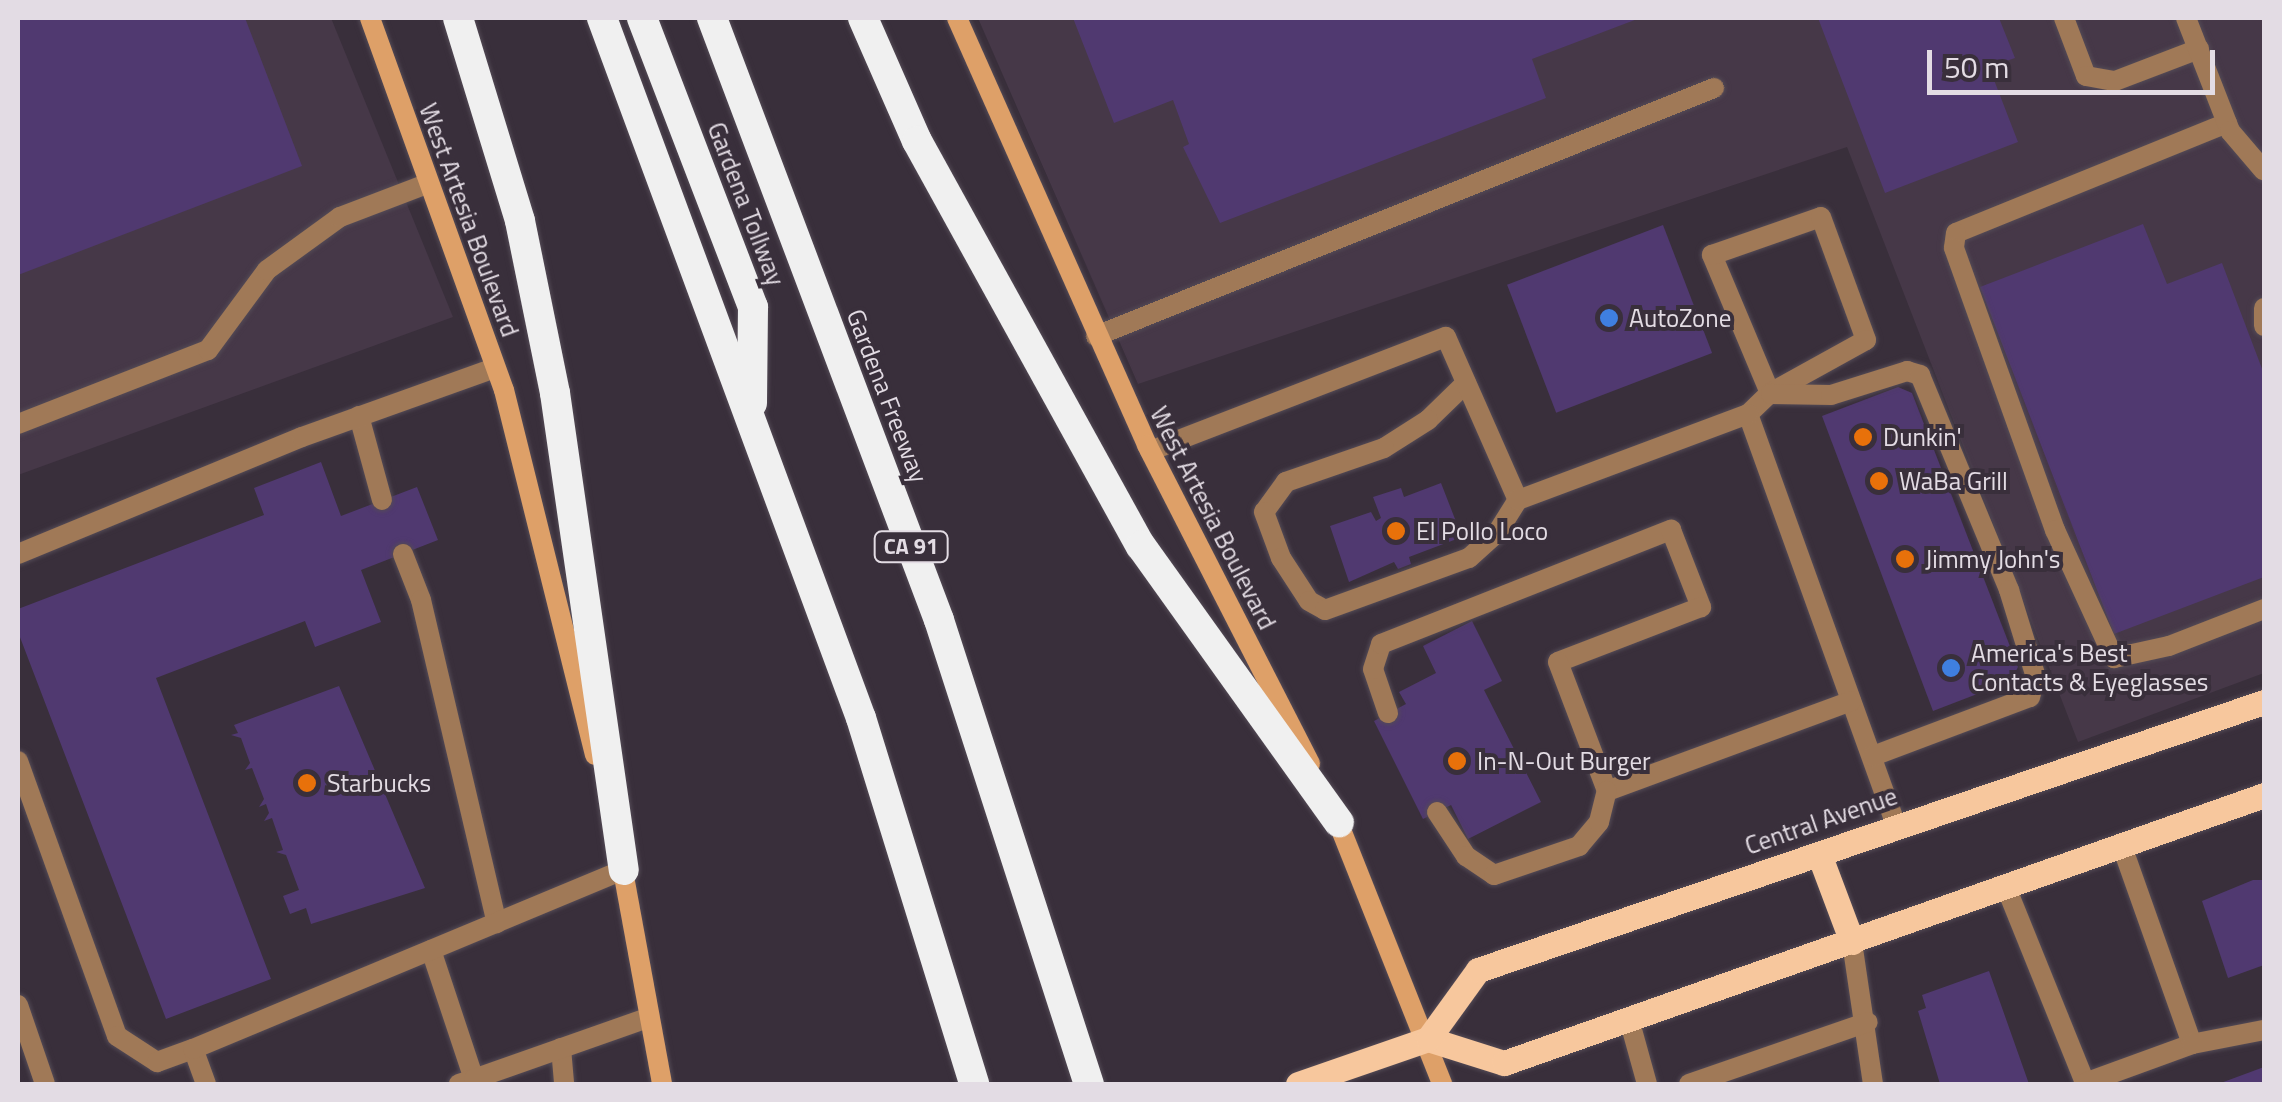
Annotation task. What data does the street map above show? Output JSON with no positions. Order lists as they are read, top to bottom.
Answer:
{
  "streets": {
    "highway": ["Gardena Tollway", "Gardena Freeway", "CA 91"],
    "main road": ["West Artesia Boulevard", "Central Avenue"]
  },
  "crossings": [
    ["West Artesia Boulevard", "Central Avenue"]
  ],
  "places": [
    "AutoZone",
    "Dunkin'",
    "WaBa Grill",
    "El Pollo Loco",
    "Jimmy John's",
    "America's Best Contacts & Eyeglasses",
    "In-N-Out Burger",
    "Starbucks"
  ],
  "scale_bar": "50 m"
}
